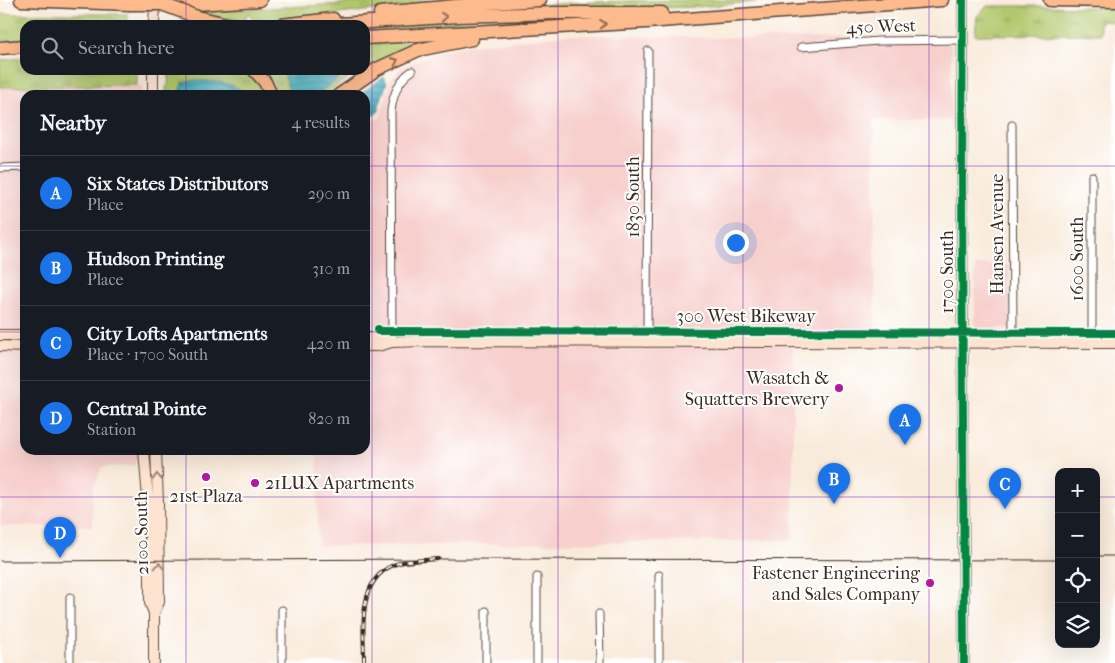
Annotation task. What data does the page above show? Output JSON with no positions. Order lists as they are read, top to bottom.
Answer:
{
  "streets": {
    "main road": ["1700 South", "2100 South"],
    "street": [
      "450 West",
      "1830 South",
      "Hansen Avenue",
      "1600 South"
    ],
    "cycle path": ["300 West Bikeway"]
  },
  "crossings": [
    ["450 West", "1700 South"]
  ],
  "places": [
    "Wasatch & Squatters Brewery",
    "21st Plaza",
    "21LUX Apartments",
    "Fastener Engineering and Sales Company"
  ],
  "page": {
    "search": "Search here",
    "heading": ["Nearby", "4 results"],
    "list": [
      {
        "mark": "A",
        "name": "Six States Distributors",
        "note": "Place",
        "value": "290 m"
      },
      {
        "mark": "B",
        "name": "Hudson Printing",
        "note": "Place",
        "value": "310 m"
      },
      {
        "mark": "C",
        "name": "City Lofts Apartments",
        "note": "Place · 1700 South",
        "value": "420 m"
      },
      {
        "mark": "D",
        "name": "Central Pointe",
        "note": "Station",
        "value": "820 m"
      }
    ],
    "pins": [
      "A",
      "B",
      "C",
      "D"
    ],
    "map_buttons": ["+", "−"]
  }
}
